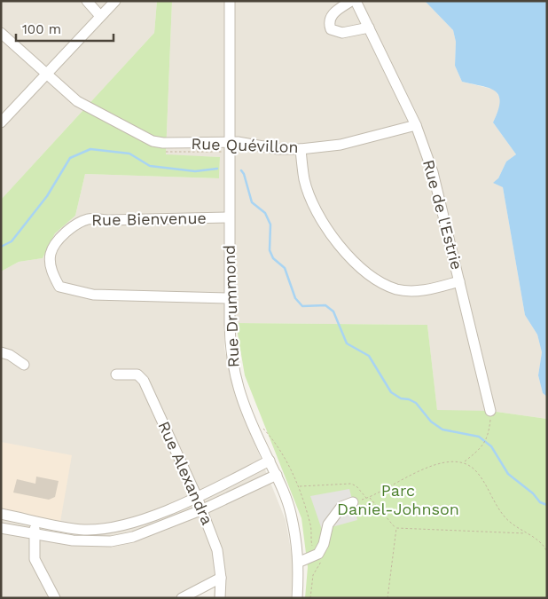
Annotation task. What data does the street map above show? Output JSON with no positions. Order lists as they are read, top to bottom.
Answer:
{
  "streets": {
    "street": [
      "Rue Quévillon",
      "Rue de l'Estrie",
      "Rue Bienvenue",
      "Rue Drummond",
      "Rue Alexandra"
    ]
  },
  "crossings": [
    ["Rue Quévillon", "Rue de l'Estrie"],
    ["Rue Quévillon", "Rue Drummond"],
    ["Rue Bienvenue", "Rue Drummond"]
  ],
  "parks": ["Parc Daniel-Johnson"],
  "scale_bar": "100 m"
}
